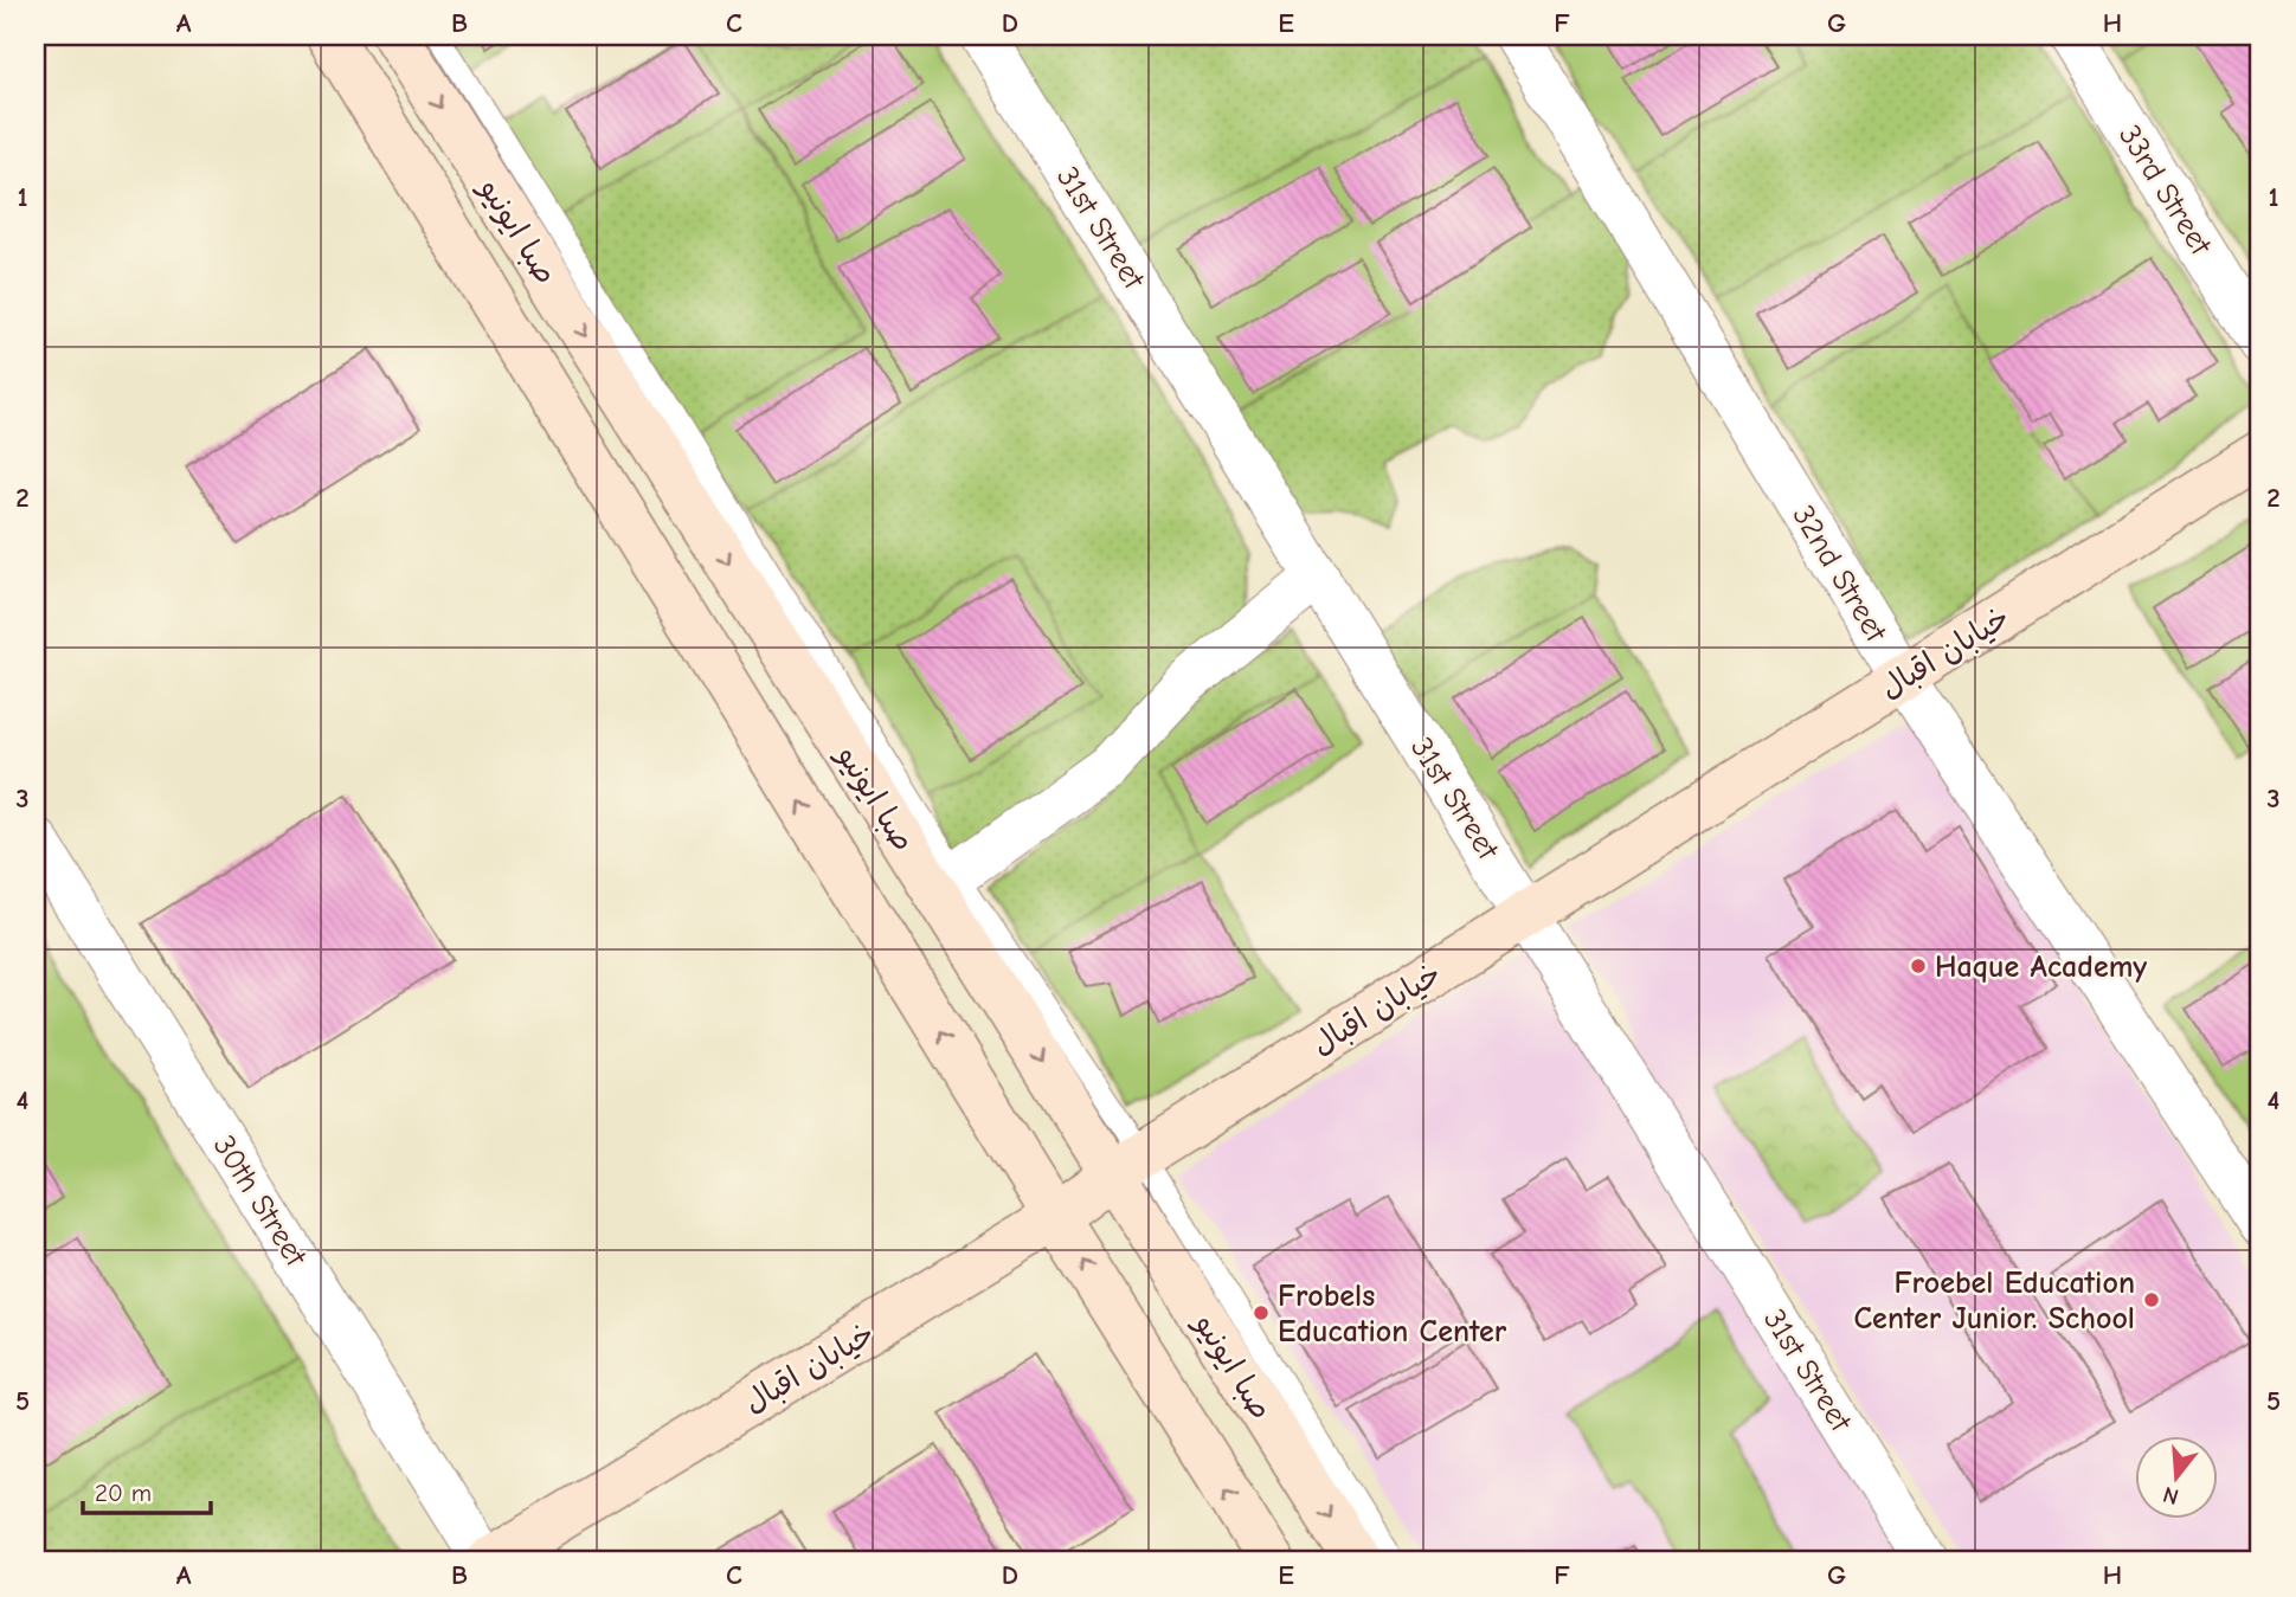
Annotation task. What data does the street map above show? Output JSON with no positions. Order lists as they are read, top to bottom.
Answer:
{
  "streets": {
    "main road": ["صبا ایونیو", "خیابان اقبال"],
    "street": [
      "33rd Street",
      "31st Street",
      "32nd Street",
      "30th Street"
    ]
  },
  "crossings": [
    ["31st Street", "خیابان اقبال"],
    ["صبا ایونیو", "خیابان اقبال"],
    ["32nd Street", "خیابان اقبال"],
    ["خیابان اقبال", "30th Street"]
  ],
  "places": ["Haque Academy", "Froebel Education Center Junior. School", "Frobels Education Center"],
  "scale_bar": "20 m",
  "north": "bottom",
  "grid": {
    "columns": [
      "A",
      "B",
      "C",
      "D",
      "E",
      "F",
      "G",
      "H"
    ],
    "rows": [
      "1",
      "2",
      "3",
      "4",
      "5"
    ]
  }
}
